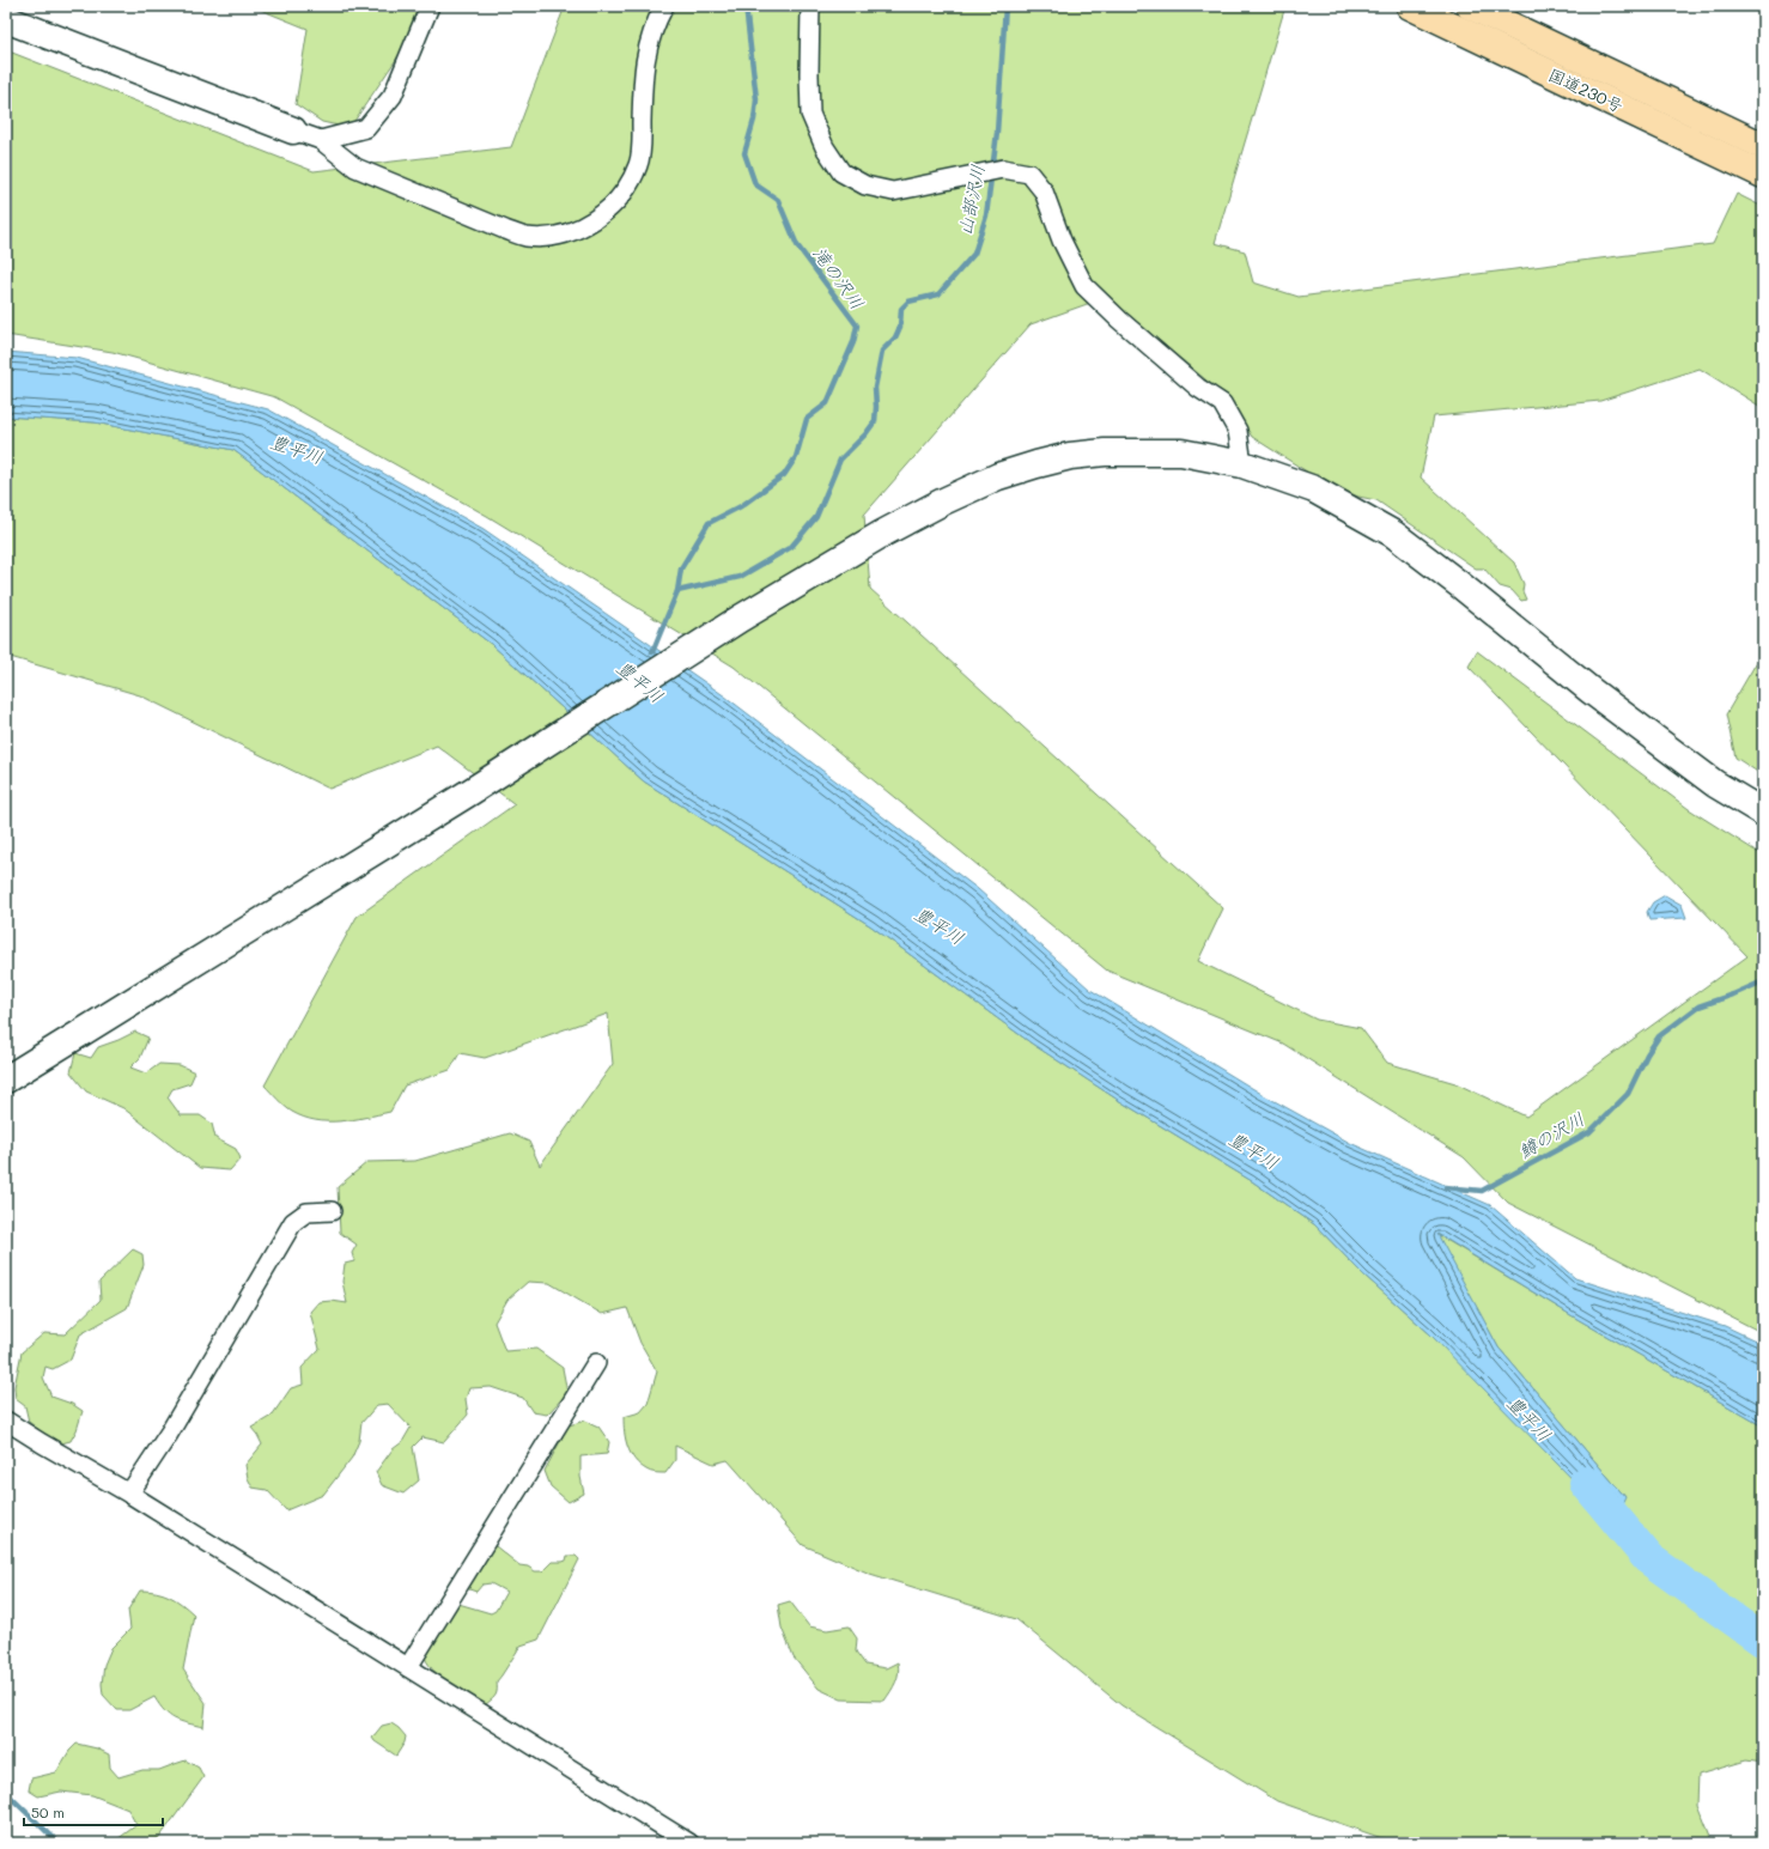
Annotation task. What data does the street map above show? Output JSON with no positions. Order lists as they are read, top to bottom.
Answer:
{
  "streets": {
    "highway": ["国道230号"]
  },
  "water": [
    "山部沢川",
    "滝の沢川",
    "豊平川",
    "鱒の沢川"
  ],
  "scale_bar": "50 m"
}
